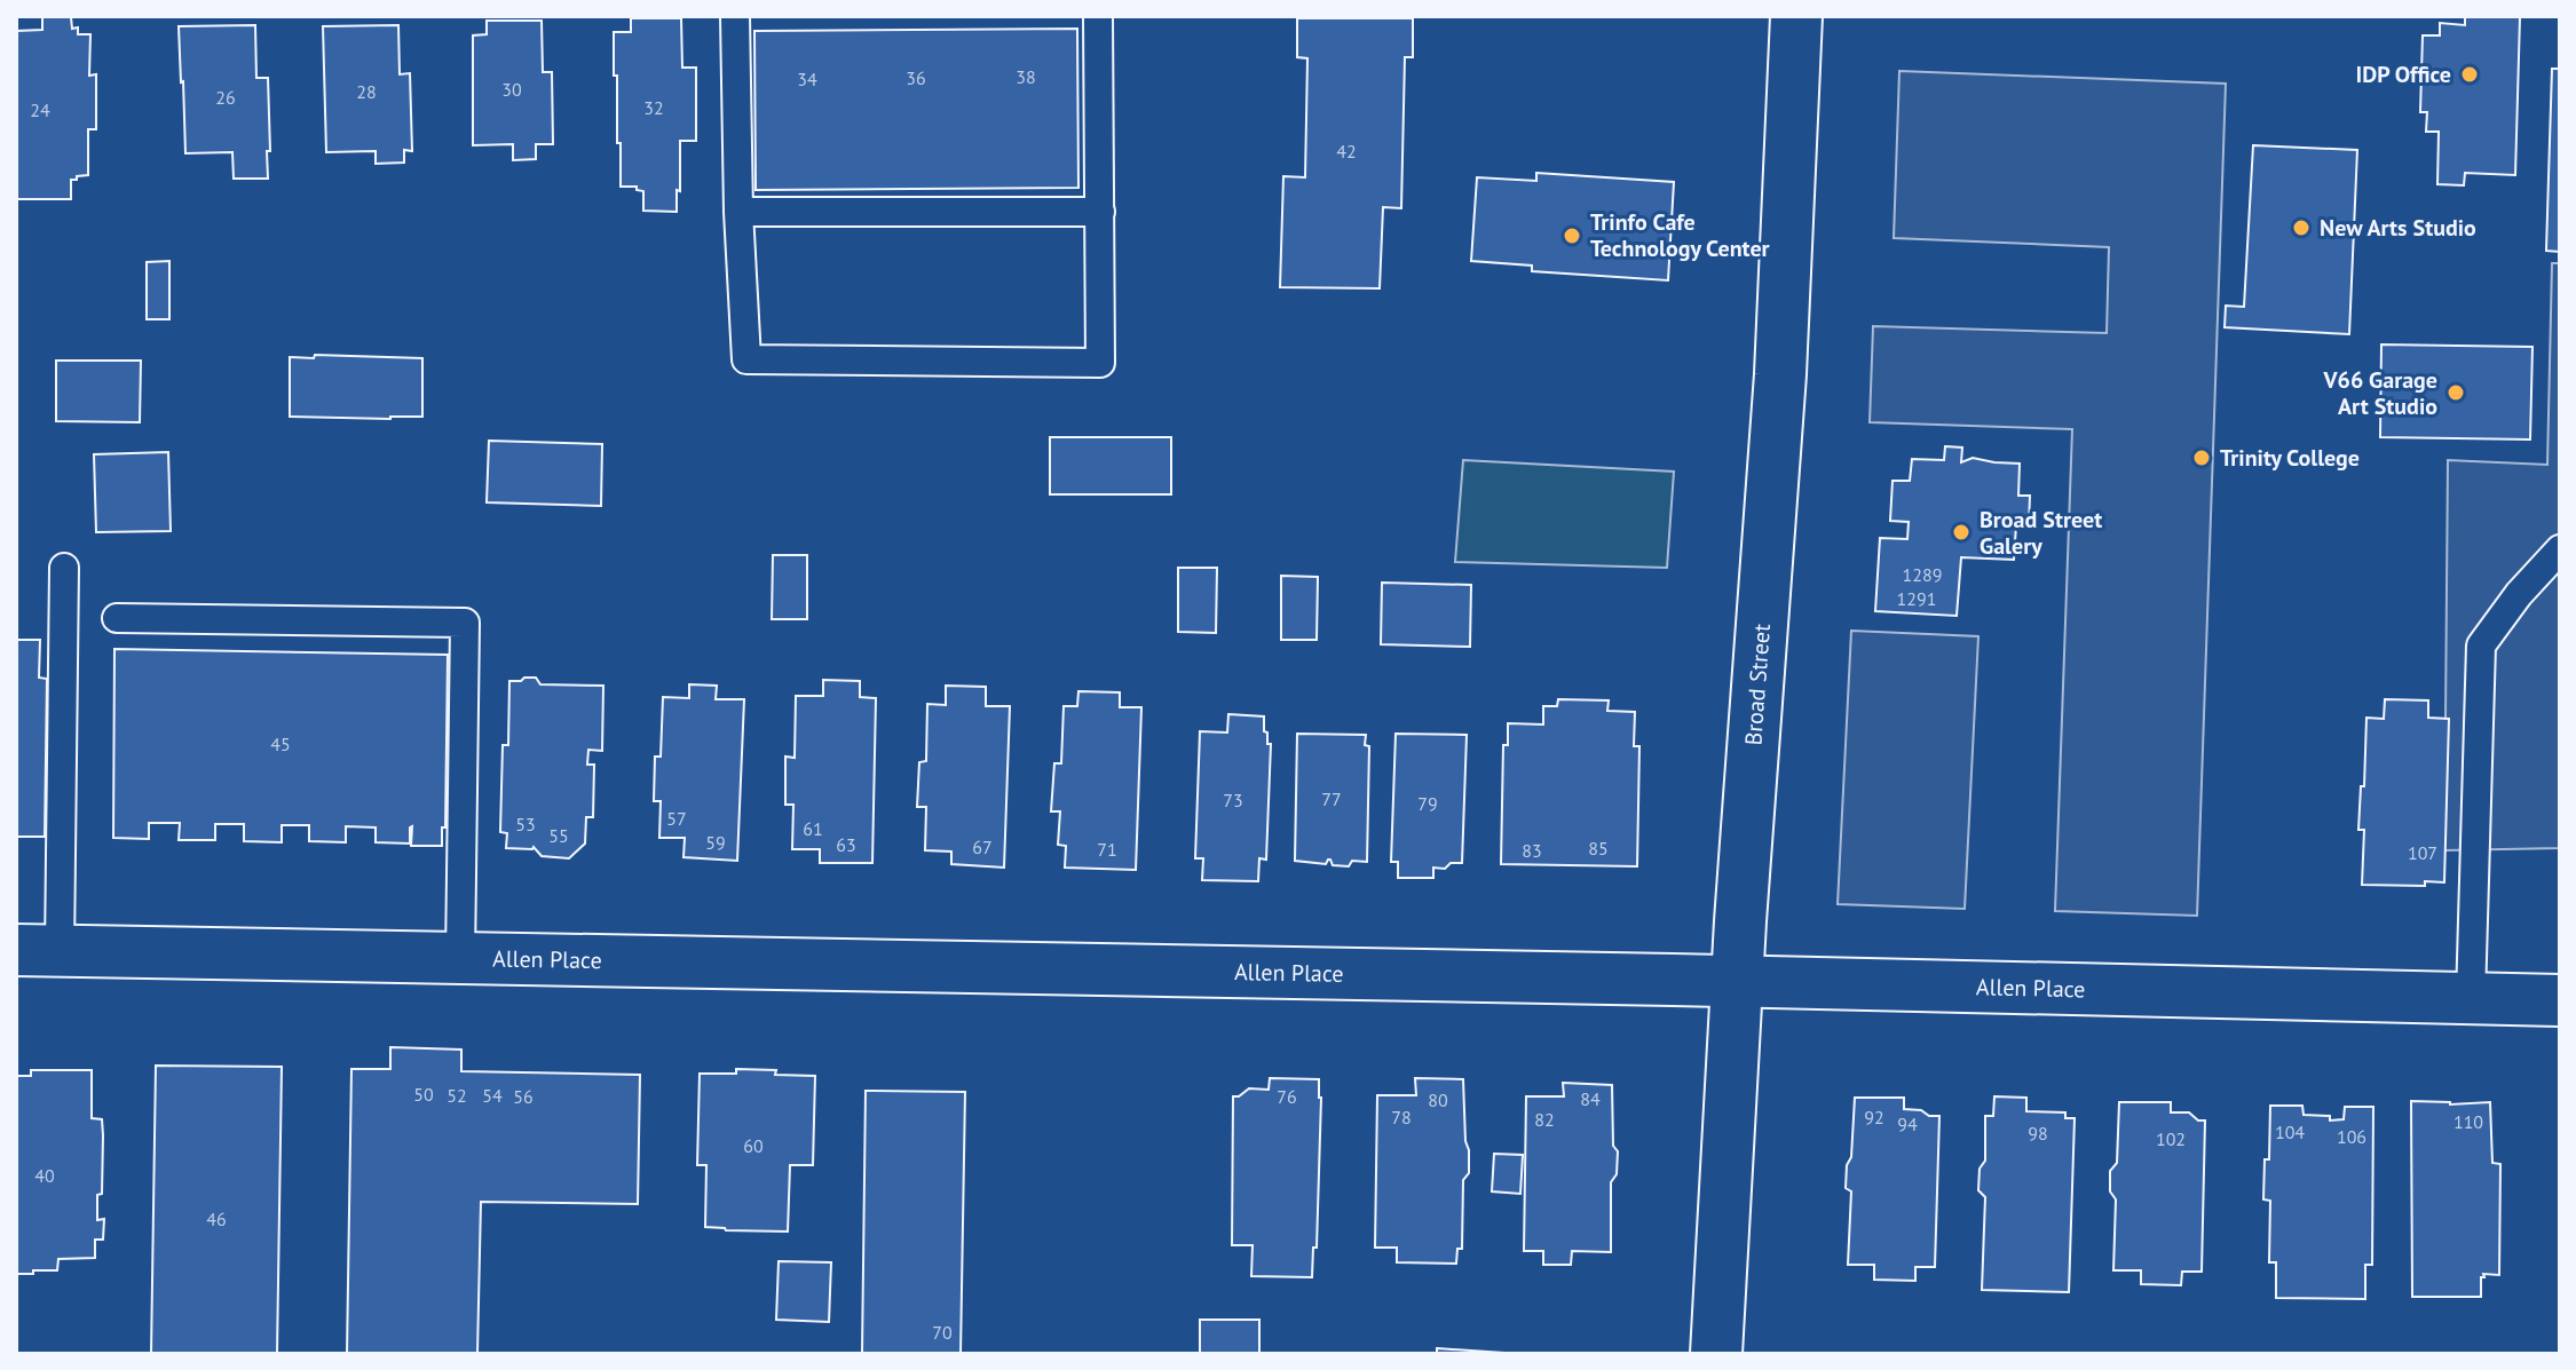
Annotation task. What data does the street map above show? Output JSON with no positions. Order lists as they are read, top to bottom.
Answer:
{
  "streets": {
    "street": ["Broad Street", "Allen Place"]
  },
  "crossings": [
    ["Broad Street", "Allen Place"]
  ],
  "places": [
    "IDP Office",
    "New Arts Studio",
    "Trinfo Cafe Technology Center",
    "V66 Garage Art Studio",
    "Trinity College",
    "Broad Street Galery"
  ],
  "house_numbers": [
    "38",
    "36",
    "34",
    "30",
    "28",
    "26",
    "32",
    "24",
    "42",
    "1289",
    "1291",
    "45",
    "77",
    "73",
    "79",
    "57",
    "53",
    "61",
    "55",
    "59",
    "63",
    "67",
    "85",
    "71",
    "83",
    "107",
    "50",
    "52",
    "54",
    "56",
    "76",
    "84",
    "80",
    "78",
    "92",
    "82",
    "110",
    "94",
    "104",
    "98",
    "106",
    "102",
    "60",
    "40",
    "46",
    "70"
  ]
}
